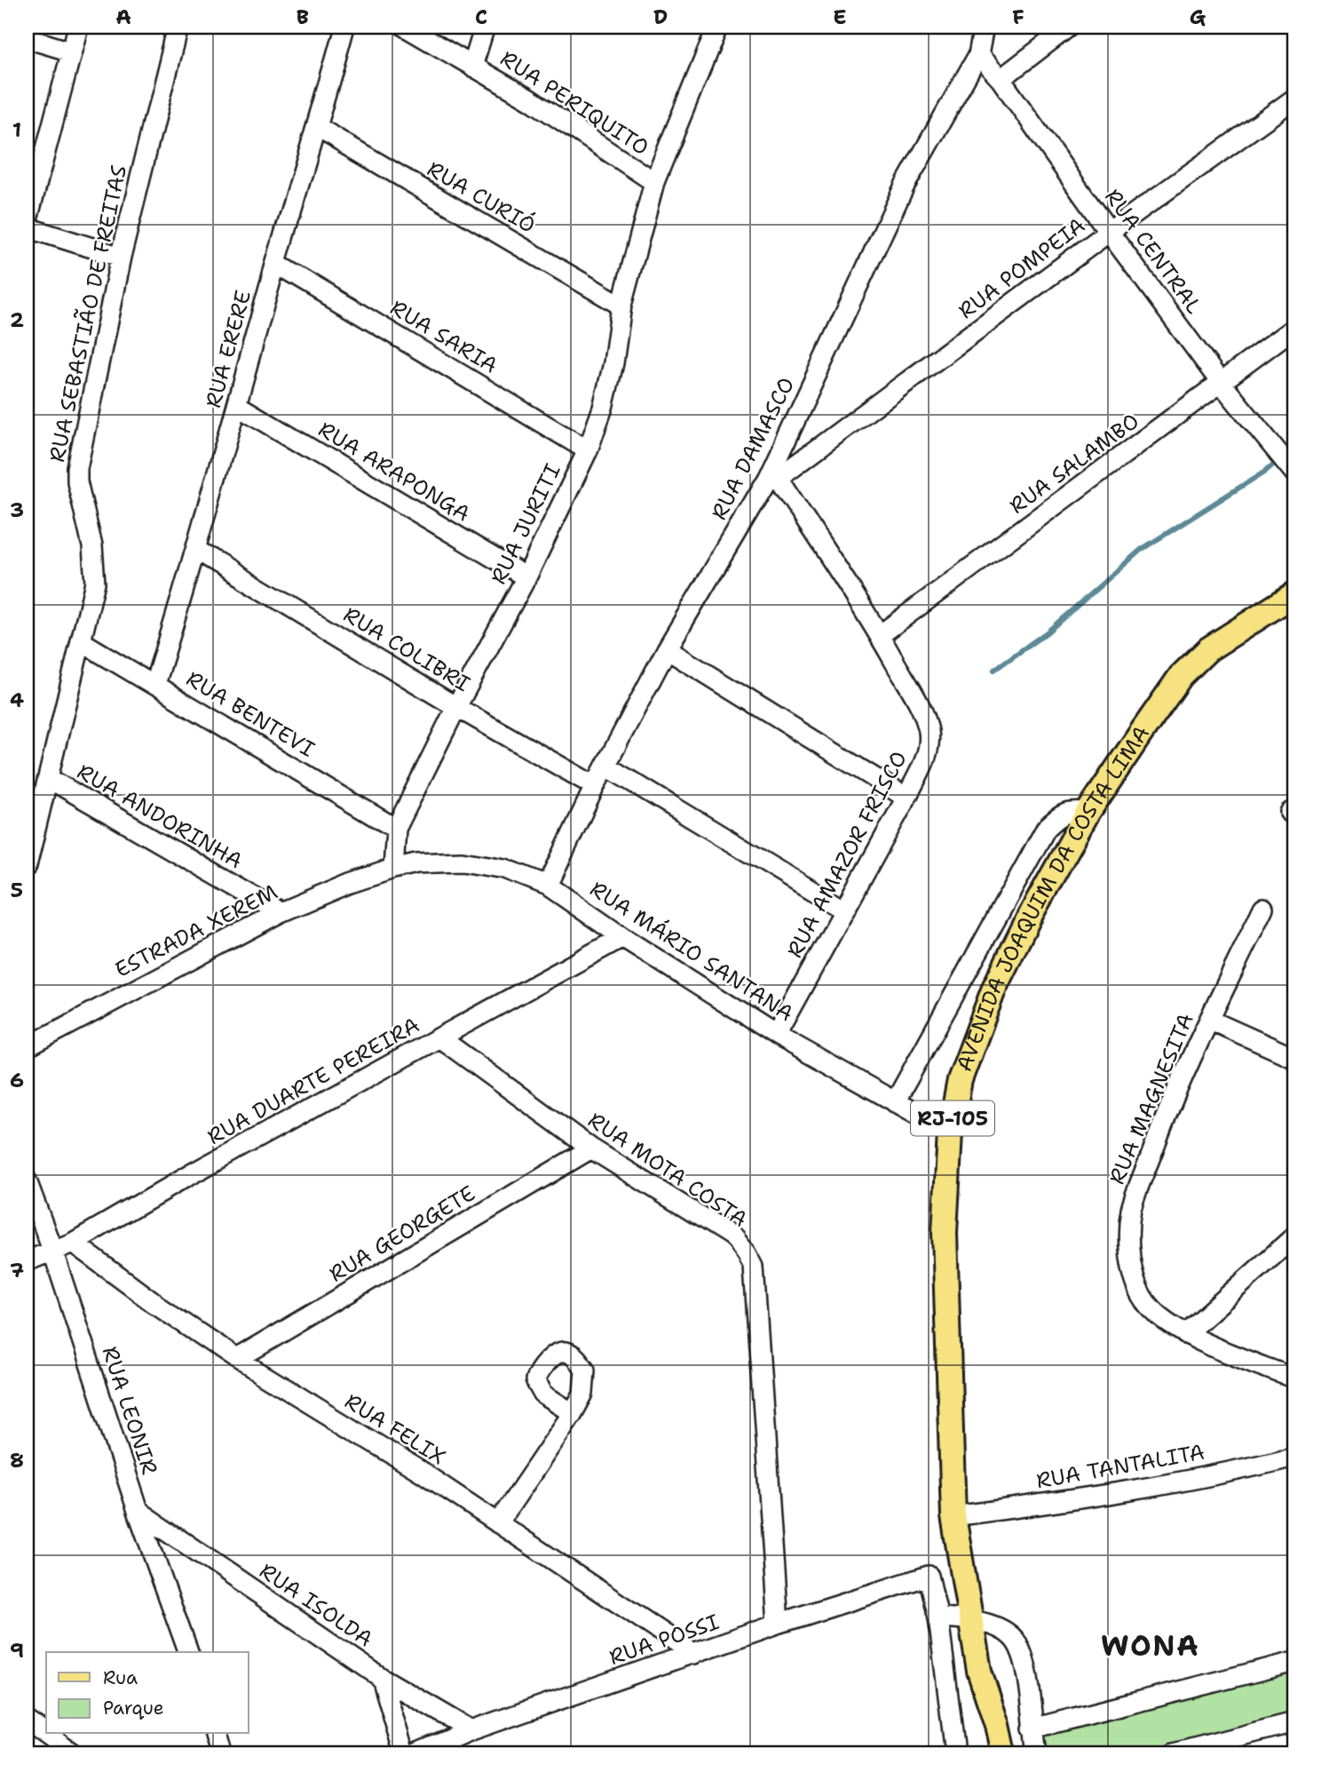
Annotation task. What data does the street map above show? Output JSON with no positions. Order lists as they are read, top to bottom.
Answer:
{
  "streets": {
    "main road": ["AVENIDA JOAQUIM DA COSTA LIMA", "RJ-105"],
    "street": [
      "RUA PERIQUITO",
      "RUA CURIÓ",
      "RUA CENTRAL",
      "RUA POMPEIA",
      "RUA SEBASTIÃO DE FREITAS",
      "RUA SARIA",
      "RUA ERERE",
      "RUA DAMASCO",
      "RUA SALAMBO",
      "RUA ARAPONGA",
      "RUA JURITI",
      "RUA COLIBRI",
      "RUA BENTEVI",
      "RUA ANDORINHA",
      "RUA AMAZOR FRISCO",
      "ESTRADA XEREM",
      "RUA MÁRIO SANTANA",
      "RUA DUARTE PEREIRA",
      "RUA MAGNESITA",
      "RUA MOTA COSTA",
      "RUA GEORGETE",
      "RUA LEONIR",
      "RUA FELIX",
      "RUA TANTALITA",
      "RUA ISOLDA",
      "RUA POSSI"
    ]
  },
  "crossings": [
    ["RUA PERIQUITO", "RUA JURITI"],
    ["RUA CURIÓ", "RUA ERERE"],
    ["RUA CURIÓ", "RUA JURITI"],
    ["RUA CENTRAL", "RUA POMPEIA"],
    ["RUA CENTRAL", "RUA DAMASCO"],
    ["RUA CENTRAL", "RUA SALAMBO"],
    ["RUA POMPEIA", "RUA DAMASCO"],
    ["RUA POMPEIA", "RUA AMAZOR FRISCO"],
    ["RUA SEBASTIÃO DE FREITAS", "RUA BENTEVI"],
    ["RUA SEBASTIÃO DE FREITAS", "RUA ANDORINHA"],
    ["RUA SARIA", "RUA ERERE"],
    ["RUA SARIA", "RUA JURITI"],
    ["RUA ERERE", "RUA ARAPONGA"],
    ["RUA ERERE", "RUA COLIBRI"],
    ["RUA ERERE", "RUA BENTEVI"],
    ["RUA DAMASCO", "RUA COLIBRI"],
    ["RUA DAMASCO", "RUA AMAZOR FRISCO"],
    ["RUA DAMASCO", "RUA MÁRIO SANTANA"],
    ["RUA SALAMBO", "RUA AMAZOR FRISCO"],
    ["RUA ARAPONGA", "RUA JURITI"],
    ["RUA JURITI", "RUA COLIBRI"],
    ["RUA JURITI", "RUA BENTEVI"],
    ["RUA JURITI", "ESTRADA XEREM"],
    ["RUA JURITI", "RUA MÁRIO SANTANA"],
    ["RUA ANDORINHA", "ESTRADA XEREM"],
    ["RUA AMAZOR FRISCO", "RUA MÁRIO SANTANA"],
    ["AVENIDA JOAQUIM DA COSTA LIMA", "RUA MÁRIO SANTANA"],
    ["AVENIDA JOAQUIM DA COSTA LIMA", "RUA TANTALITA"],
    ["ESTRADA XEREM", "RUA MÁRIO SANTANA"],
    ["RUA MÁRIO SANTANA", "RUA DUARTE PEREIRA"],
    ["RUA DUARTE PEREIRA", "RUA MOTA COSTA"],
    ["RUA DUARTE PEREIRA", "RUA LEONIR"],
    ["RUA DUARTE PEREIRA", "RUA FELIX"],
    ["RUA MOTA COSTA", "RUA GEORGETE"],
    ["RUA MOTA COSTA", "RUA POSSI"],
    ["RUA GEORGETE", "RUA FELIX"],
    ["RUA LEONIR", "RUA ISOLDA"],
    ["RUA FELIX", "RUA POSSI"],
    ["RUA ISOLDA", "RUA POSSI"]
  ],
  "districts": ["WONA"],
  "legend": ["Rua", "Parque"],
  "grid": {
    "columns": [
      "A",
      "B",
      "C",
      "D",
      "E",
      "F",
      "G"
    ],
    "rows": [
      "1",
      "2",
      "3",
      "4",
      "5",
      "6",
      "7",
      "8",
      "9"
    ]
  }
}
